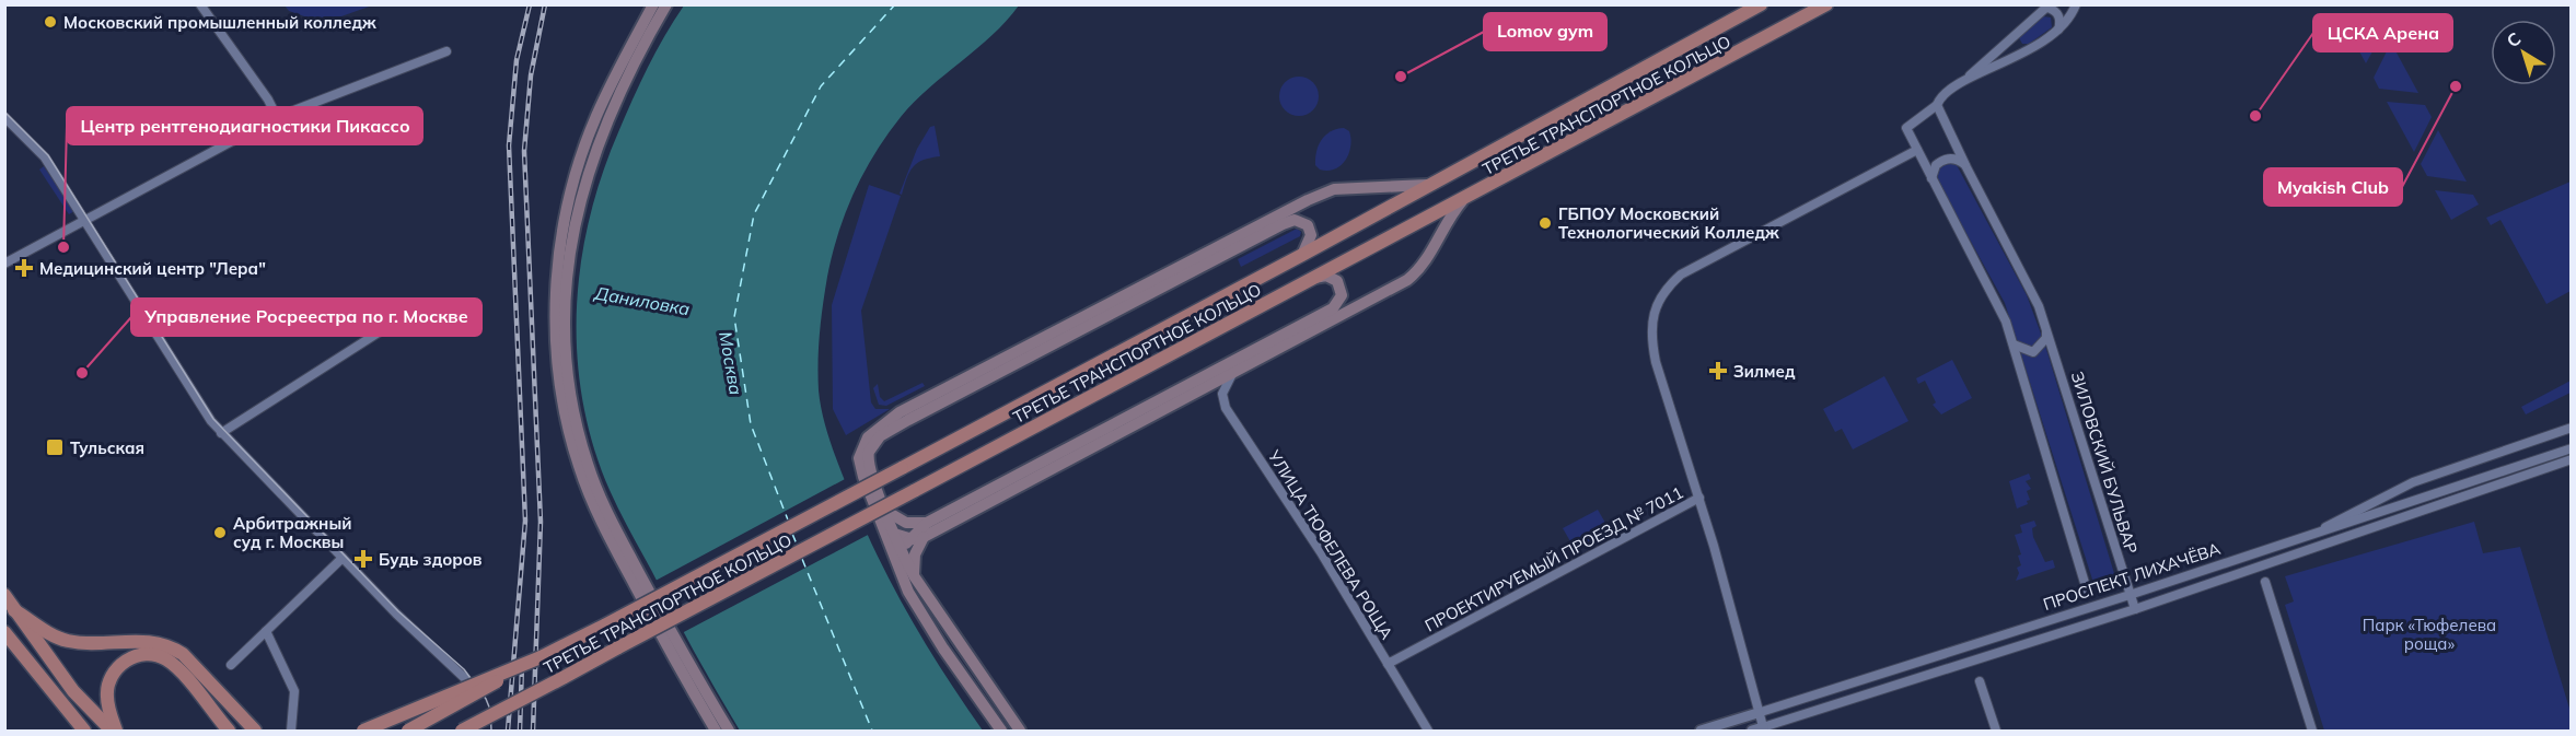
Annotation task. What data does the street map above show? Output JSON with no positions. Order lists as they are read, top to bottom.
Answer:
{
  "streets": {
    "main road": ["ТРЕТЬЕ ТРАНСПОРТНОЕ КОЛЬЦО"],
    "street": [
      "ЗИЛОВСКИЙ БУЛЬВАР",
      "УЛИЦА ТЮФЕЛЕВА РОЩА",
      "ПРОЕКТИРУЕМЫЙ ПРОЕЗД № 7011",
      "ПРОСПЕКТ ЛИХАЧЁВА"
    ]
  },
  "crossings": [
    ["ЗИЛОВСКИЙ БУЛЬВАР", "ПРОСПЕКТ ЛИХАЧЁВА"],
    ["УЛИЦА ТЮФЕЛЕВА РОЩА", "ПРОЕКТИРУЕМЫЙ ПРОЕЗД № 7011"]
  ],
  "water": ["Даниловка", "Москва"],
  "parks": ["Парк «Тюфелева роща»"],
  "places": {
    "other": [
      "Московский промышленный колледж",
      "Lomov gym",
      "Myakish Club",
      "ЦСКА Арена",
      "ГБПОУ Московский Технологический Колледж",
      "Центр рентгенодиагностики Пикассо",
      "Управление Росреестра по г. Москве",
      "Арбитражный суд г. Москвы"
    ],
    "health": ["Медицинский центр \"Лера\"", "Зилмед", "Будь здоров"],
    "transit": ["Тульская"]
  },
  "north": "top left"
}
